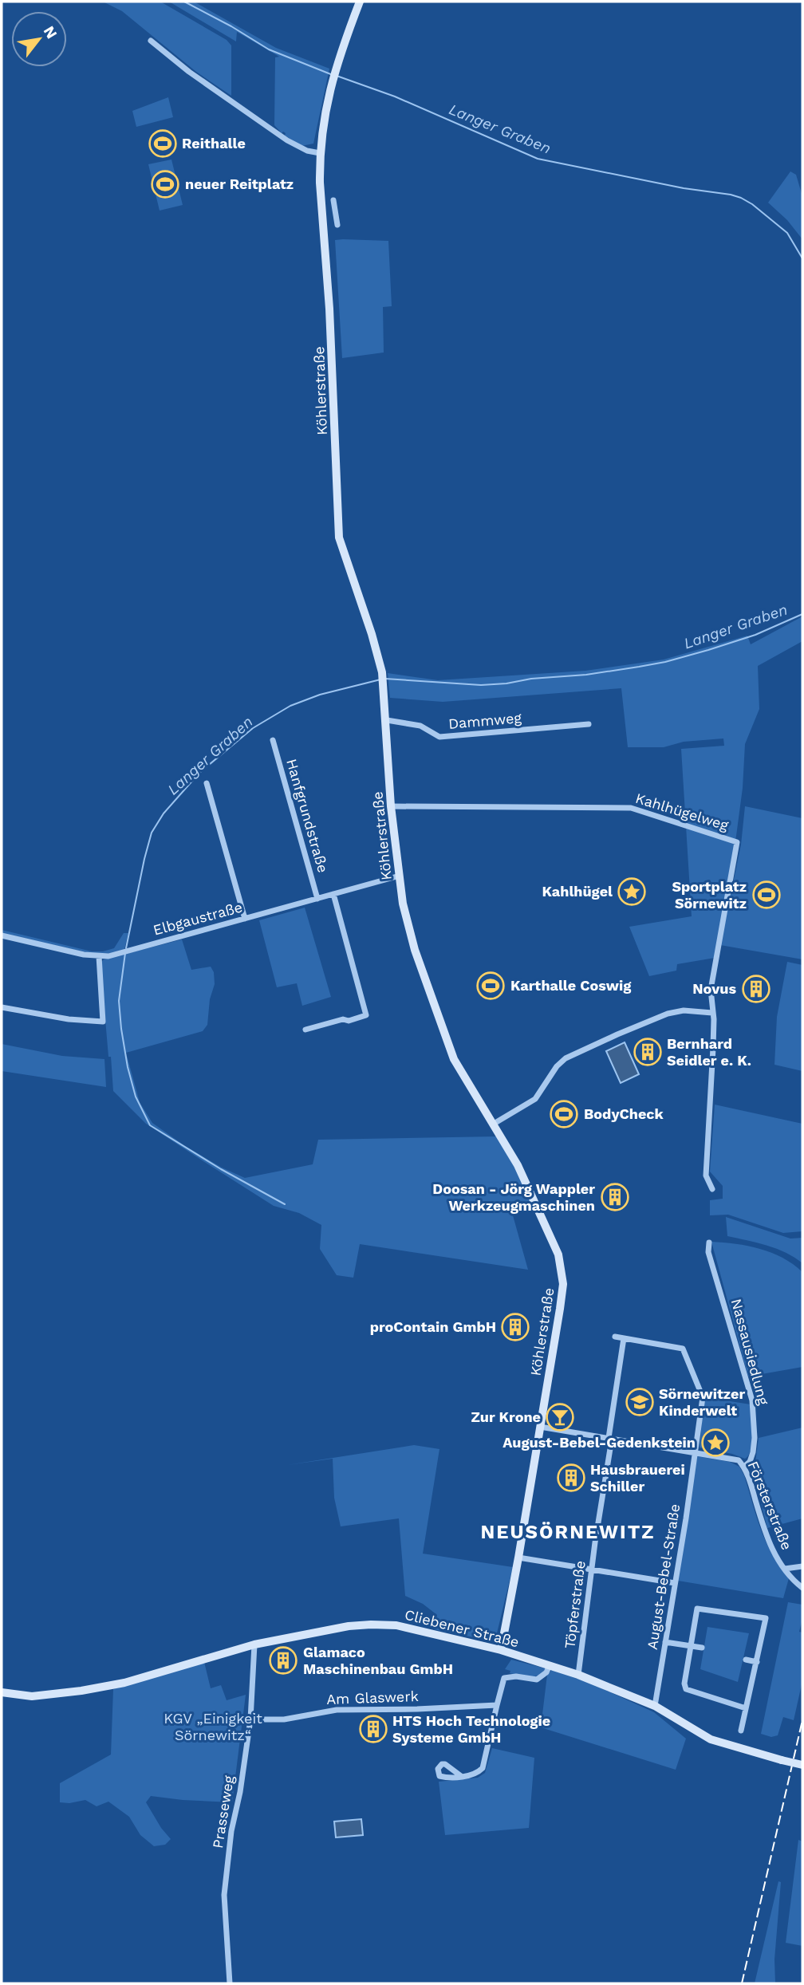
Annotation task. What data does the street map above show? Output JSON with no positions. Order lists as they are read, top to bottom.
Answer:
{
  "streets": {
    "street": [
      "Köhlerstraße",
      "Dammweg",
      "Kahlhügelweg",
      "Hanfgrundstraße",
      "Elbgaustraße",
      "Nassausiedlung",
      "Försterstraße",
      "August-Bebel-Straße",
      "Töpferstraße",
      "Cliebener Straße",
      "Am Glaswerk",
      "Prasseweg"
    ]
  },
  "crossings": [
    ["Köhlerstraße", "Dammweg"],
    ["Köhlerstraße", "Kahlhügelweg"],
    ["Köhlerstraße", "Elbgaustraße"],
    ["Köhlerstraße", "Försterstraße"],
    ["Köhlerstraße", "Cliebener Straße"],
    ["Hanfgrundstraße", "Elbgaustraße"],
    ["Nassausiedlung", "Försterstraße"],
    ["Försterstraße", "August-Bebel-Straße"],
    ["Försterstraße", "Töpferstraße"],
    ["August-Bebel-Straße", "Cliebener Straße"],
    ["Töpferstraße", "Cliebener Straße"],
    ["Cliebener Straße", "Prasseweg"],
    ["Am Glaswerk", "Prasseweg"]
  ],
  "districts": ["NEUSÖRNEWITZ"],
  "water": ["Langer Graben"],
  "parks": ["KGV „Einigkeit Sörnewitz“"],
  "places": {
    "sports": [
      "Reithalle",
      "neuer Reitplatz",
      "Sportplatz Sörnewitz",
      "Karthalle Coswig",
      "BodyCheck"
    ],
    "place": ["Kahlhügel", "August-Bebel-Gedenkstein"],
    "building": [
      "Novus",
      "Bernhard Seidler e. K.",
      "Doosan - Jörg Wappler Werkzeugmaschinen",
      "proContain GmbH",
      "Hausbrauerei Schiller",
      "Glamaco Maschinenbau GmbH",
      "HTS Hoch Technologie Systeme GmbH"
    ],
    "school or university": ["Sörnewitzer Kinderwelt"],
    "bar": ["Zur Krone"]
  },
  "north": "top right"
}
